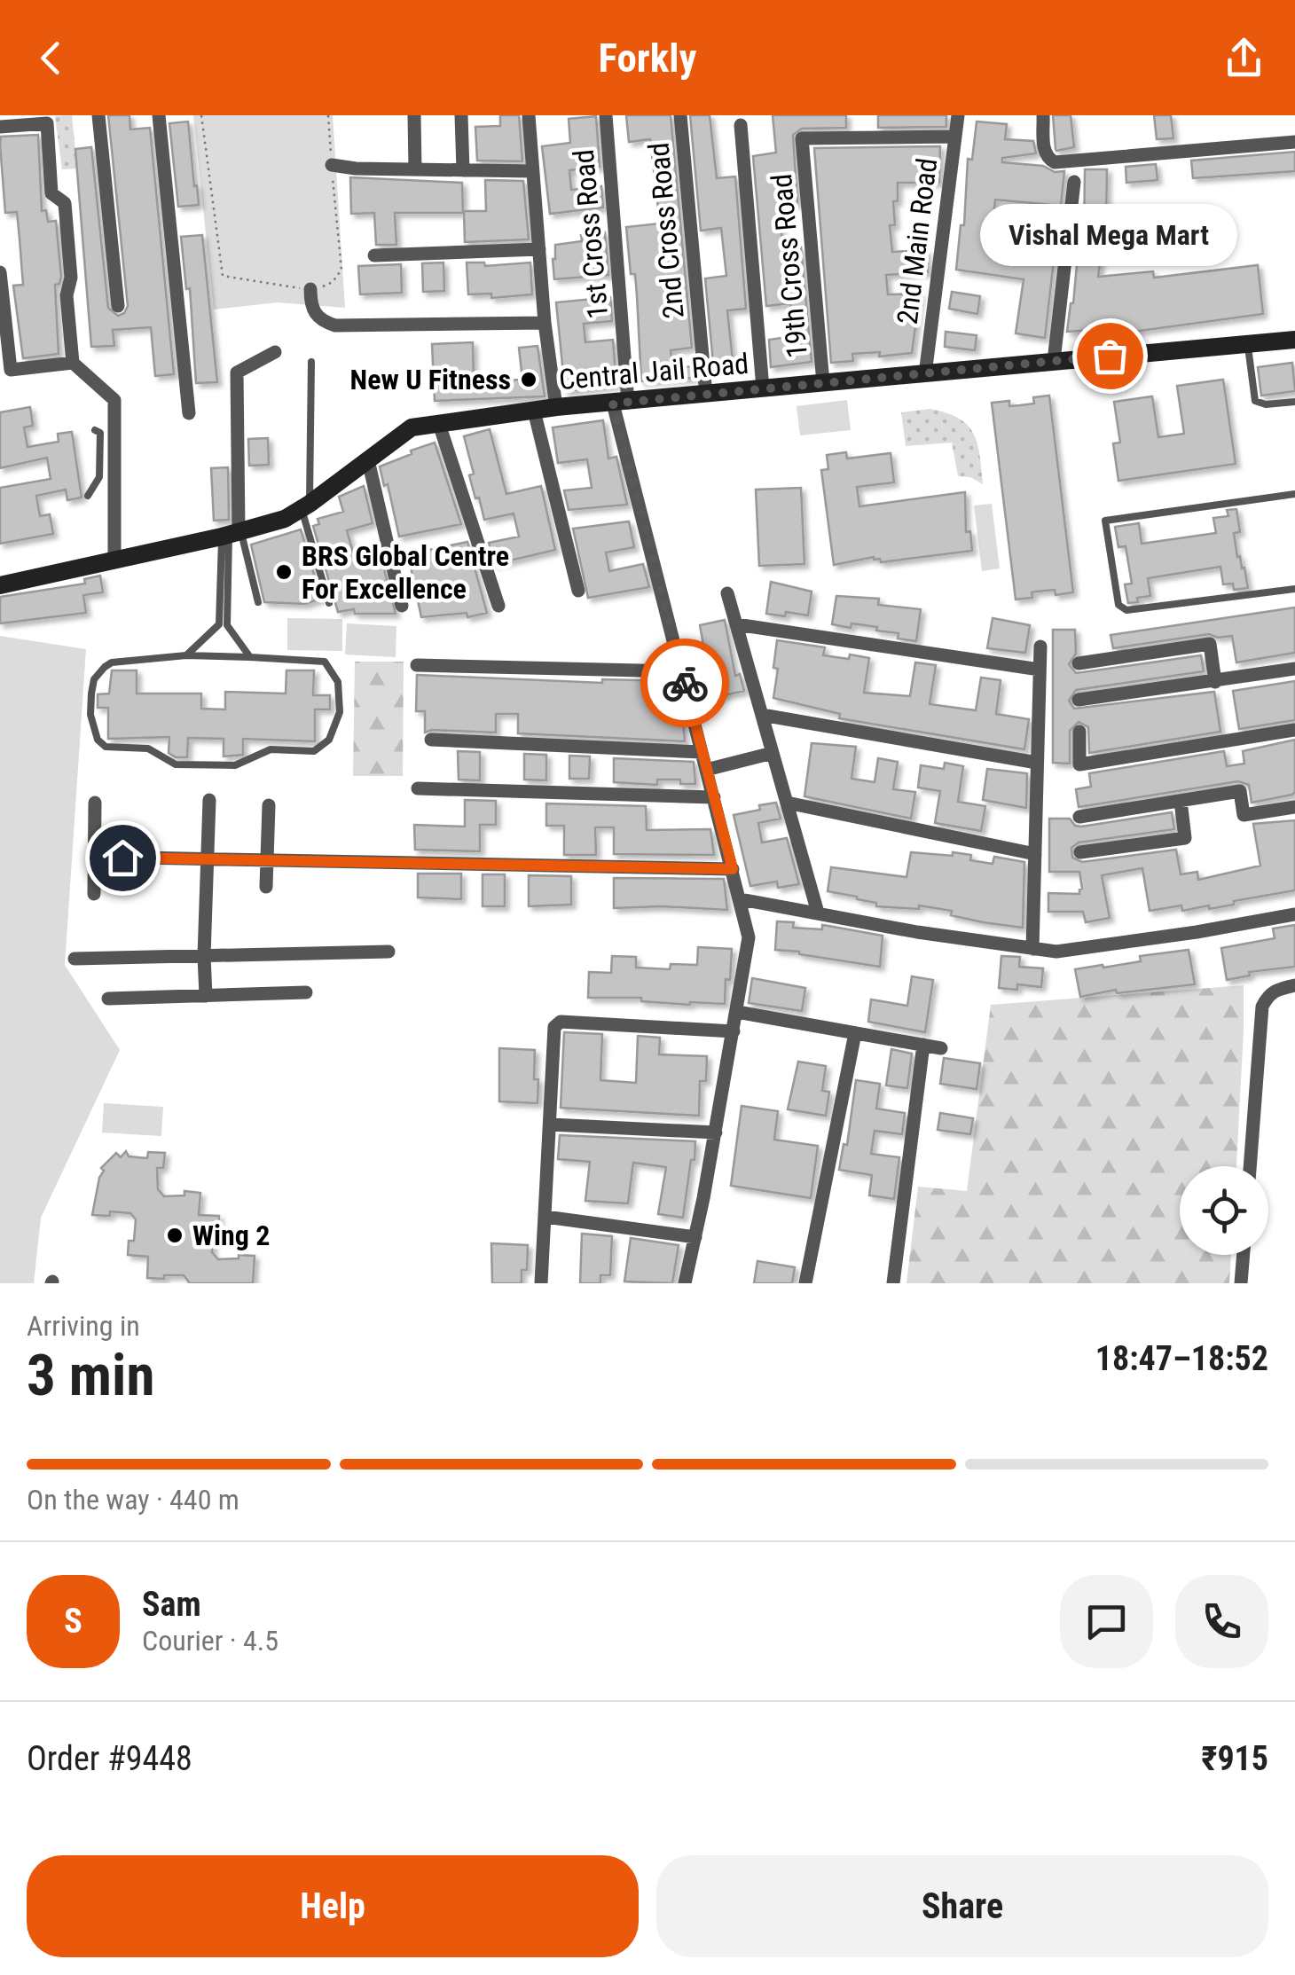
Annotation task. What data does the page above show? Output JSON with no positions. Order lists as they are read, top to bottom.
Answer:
{
  "streets": {
    "main road": ["Central Jail Road"],
    "street": [
      "2nd Cross Road",
      "1st Cross Road",
      "2nd Main Road",
      "19th Cross Road"
    ]
  },
  "crossings": [
    ["2nd Cross Road", "Central Jail Road"],
    ["1st Cross Road", "Central Jail Road"],
    ["2nd Main Road", "19th Cross Road"],
    ["2nd Main Road", "Central Jail Road"],
    ["19th Cross Road", "Central Jail Road"]
  ],
  "places": [
    "Vishal Mega Mart",
    "New U Fitness",
    "BRS Global Centre For Excellence",
    "Wing 2"
  ],
  "page": {
    "header": "Forkly",
    "bubble": "Vishal Mega Mart",
    "heading": ["3 min", "Arriving in", "18:47–18:52"],
    "panel": [
      "Sam",
      "Courier · 4.5",
      "Order #9448",
      "₹915"
    ],
    "bar": "On the way · 440 m",
    "round": "S",
    "buttons": ["Help", "Share"]
  }
}
